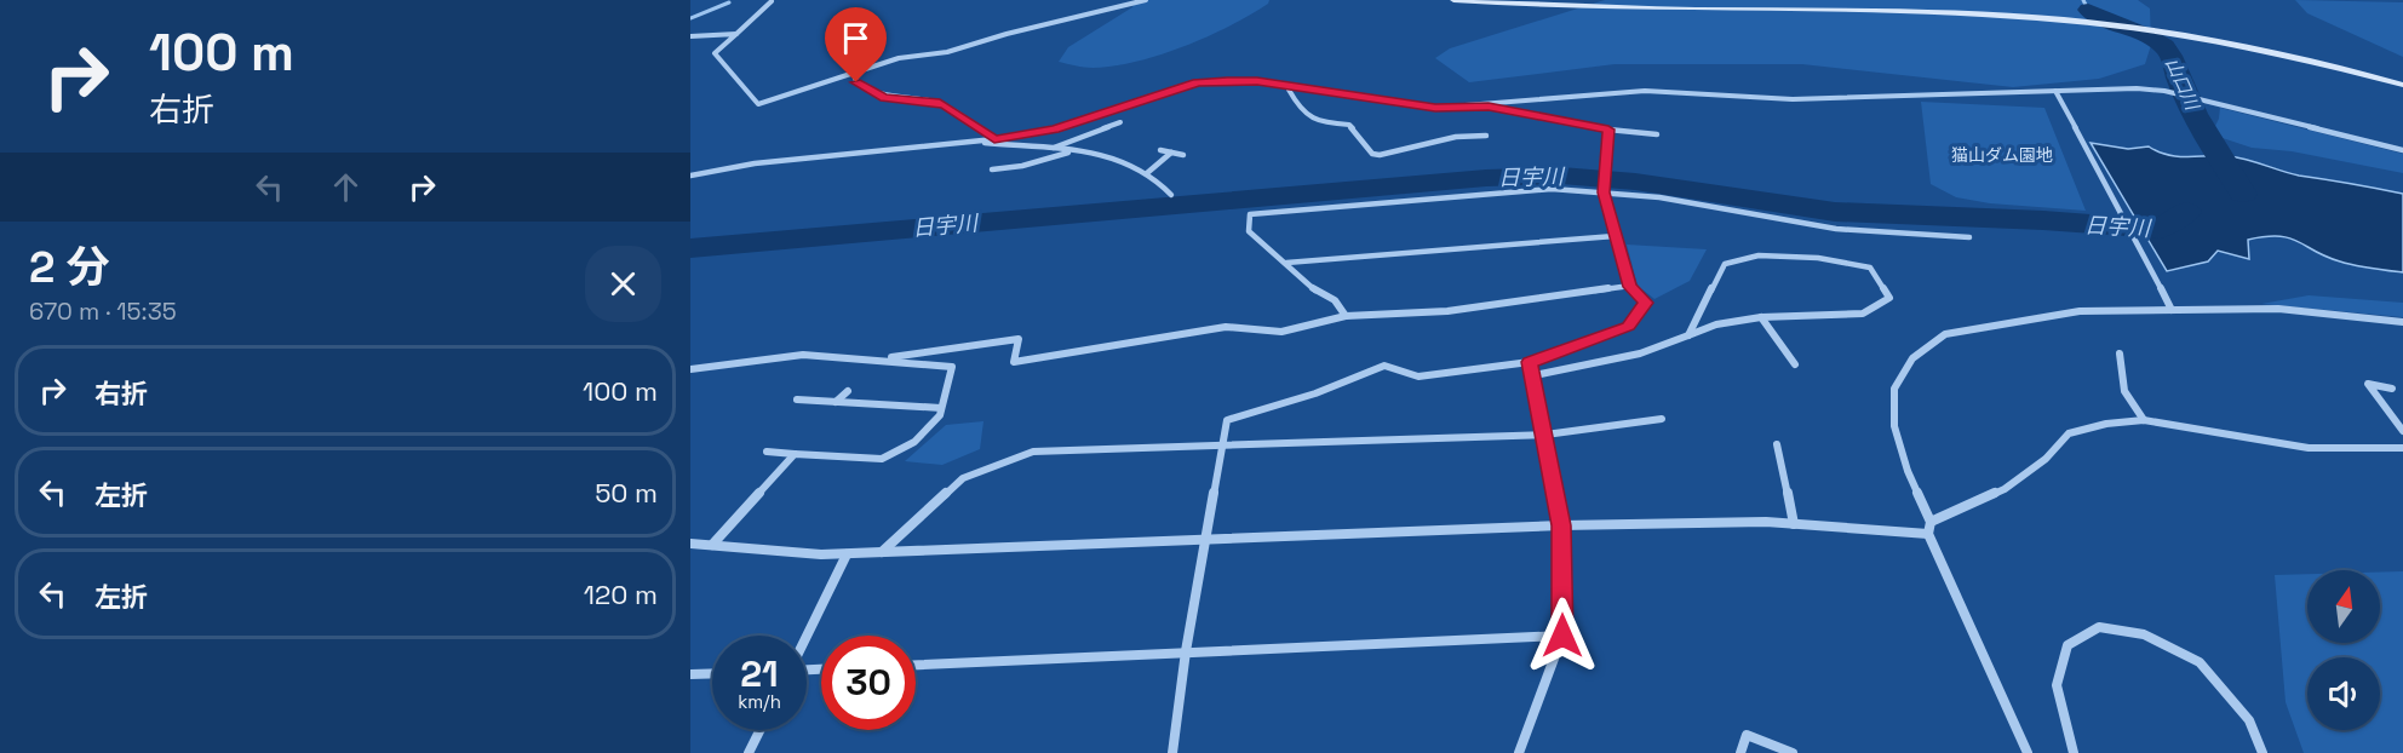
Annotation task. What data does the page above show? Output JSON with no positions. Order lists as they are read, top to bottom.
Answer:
{
  "water": ["山口川", "日宇川"],
  "parks": ["猫山ダム園地"],
  "north": "top",
  "page": {
    "turn": ["100 m", "右折"],
    "heading": ["2 分", "670 m · 15:35"],
    "list": [
      {
        "name": "右折",
        "value": "100 m"
      },
      {
        "name": "左折",
        "value": "50 m"
      },
      {
        "name": "左折",
        "value": "120 m"
      }
    ],
    "speed": "21 km/h",
    "limit": "30"
  }
}
